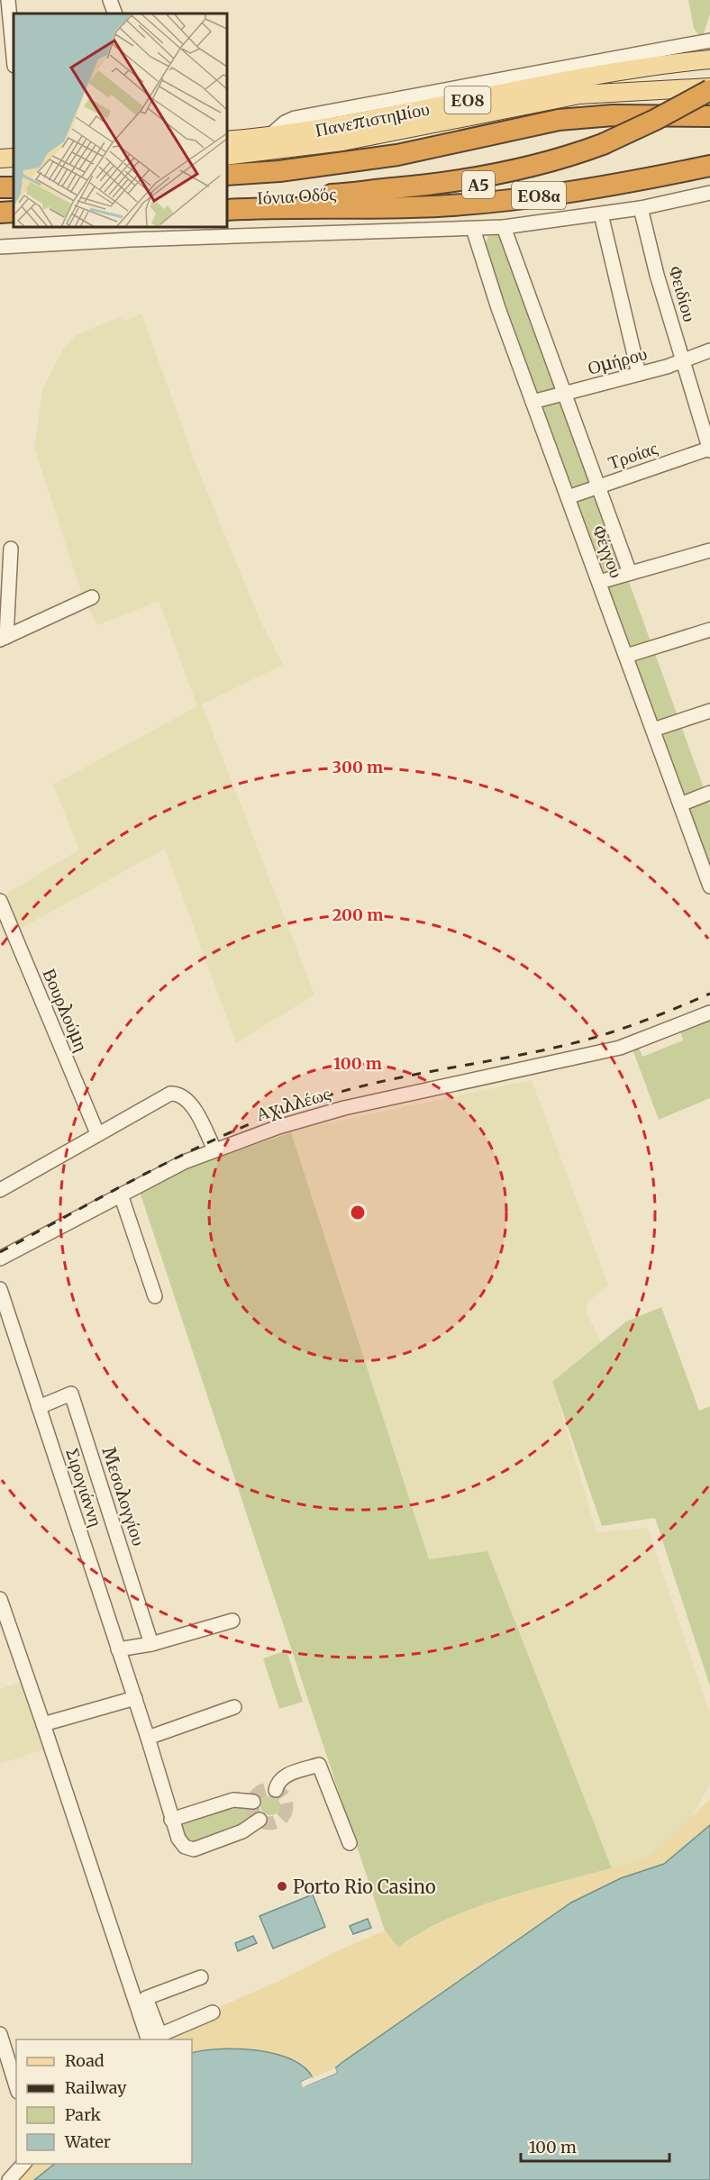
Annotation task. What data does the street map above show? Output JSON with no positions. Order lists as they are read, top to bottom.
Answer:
{
  "streets": {
    "highway": ["Α5", "Ιόνια Οδός", "ΕΟ8α"],
    "main road": ["ΕΟ8", "Πανεπιστημίου"],
    "street": [
      "Φειδίου",
      "Ομήρου",
      "Τροίας",
      "Φέγγου",
      "Βουρλούμη",
      "Αχιλλέως",
      "Σιρογιάννη",
      "Μεσολογγίου"
    ]
  },
  "crossings": [
    ["Πανεπιστημίου", "Α5"],
    ["Α5", "Ιόνια Οδός"],
    ["Α5", "ΕΟ8α"],
    ["Ιόνια Οδός", "ΕΟ8α"],
    ["Φειδίου", "Ομήρου"],
    ["Φειδίου", "Τροίας"],
    ["Ομήρου", "Φέγγου"],
    ["Τροίας", "Φέγγου"],
    ["Σιρογιάννη", "Μεσολογγίου"]
  ],
  "places": ["Porto Rio Casino"],
  "legend": [
    "Road",
    "Railway",
    "Park",
    "Water"
  ],
  "scale_bar": "100 m",
  "rings": ["300 m", "200 m", "100 m"]
}
